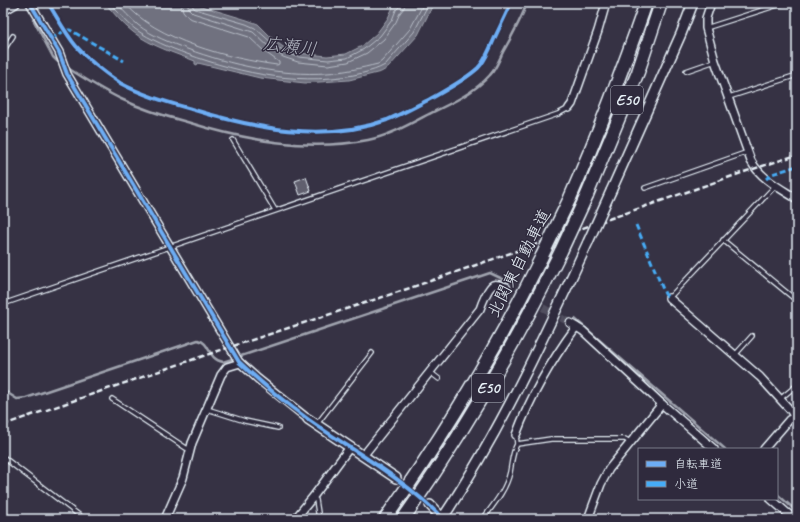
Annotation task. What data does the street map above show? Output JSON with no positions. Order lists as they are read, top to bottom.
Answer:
{
  "streets": {
    "highway": ["E50", "北関東自動車道"]
  },
  "water": ["広瀬川"],
  "legend": ["自転車道", "小道"]
}
